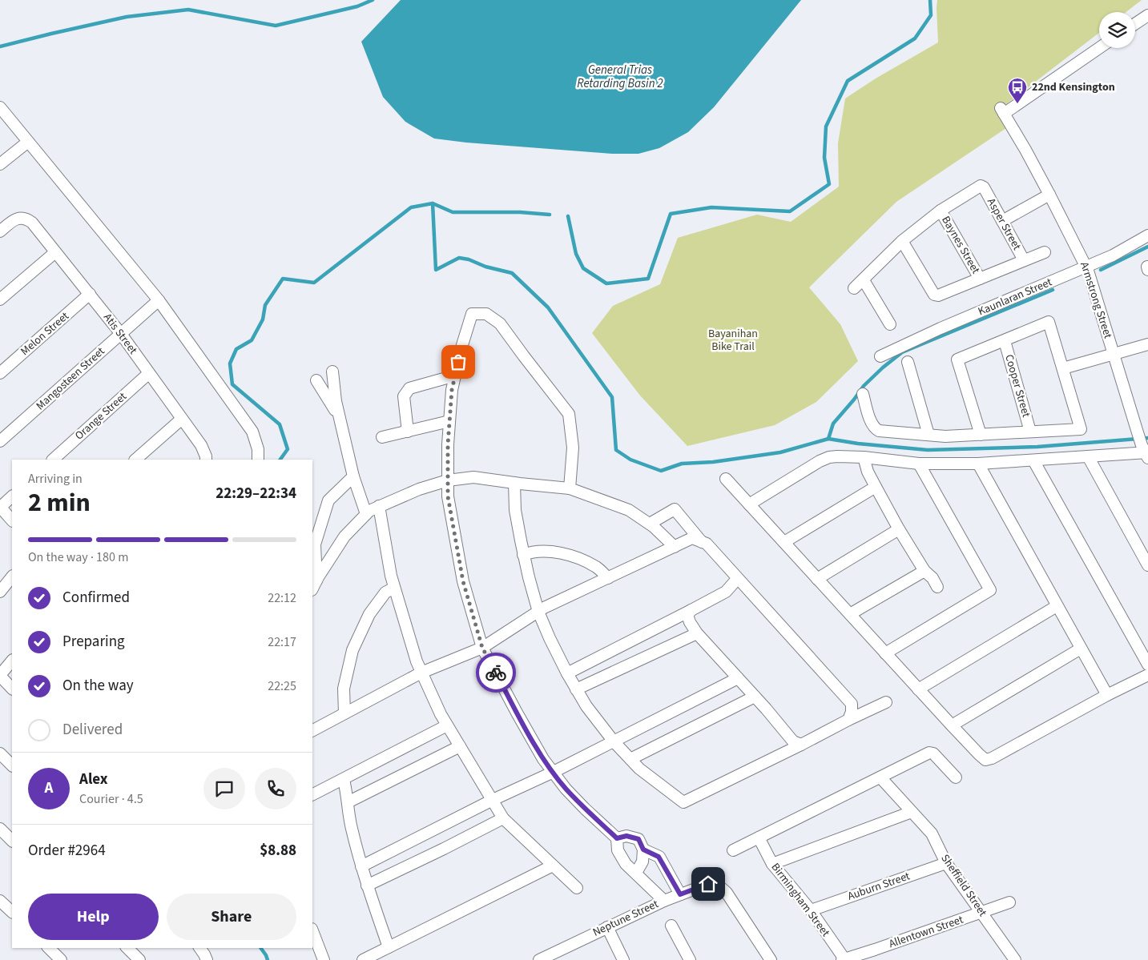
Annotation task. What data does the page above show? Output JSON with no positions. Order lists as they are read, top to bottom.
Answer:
{
  "streets": {
    "street": [
      "Asper Street",
      "Baynes Street",
      "Kaunlaran Street",
      "Armstrong Street",
      "Melon Street",
      "Atis Street",
      "Mangosteen Street",
      "Cooper Street",
      "Orange Street",
      "Sheffield Street",
      "Auburn Street",
      "Birmingham Street",
      "Neptune Street",
      "Allentown Street"
    ]
  },
  "crossings": [
    ["Asper Street", "Baynes Street"],
    ["Kaunlaran Street", "Armstrong Street"],
    ["Melon Street", "Atis Street"],
    ["Atis Street", "Mangosteen Street"],
    ["Atis Street", "Orange Street"],
    ["Sheffield Street", "Auburn Street"],
    ["Sheffield Street", "Allentown Street"],
    ["Auburn Street", "Birmingham Street"],
    ["Birmingham Street", "Allentown Street"]
  ],
  "water": ["General Trias Retarding Basin 2"],
  "parks": ["Bayanihan Bike Trail"],
  "places": {
    "bus stop": ["22nd Kensington"]
  },
  "page": {
    "heading": ["2 min", "Arriving in", "22:29–22:34"],
    "panel": [
      "Alex",
      "Courier · 4.5",
      "Order #2964",
      "$8.88"
    ],
    "bar": "On the way · 180 m",
    "list": [
      ["Confirmed", "22:12"],
      ["Preparing", "22:17"],
      ["On the way", "22:25"],
      "Delivered"
    ],
    "round": "A",
    "buttons": ["Help", "Share"]
  }
}
